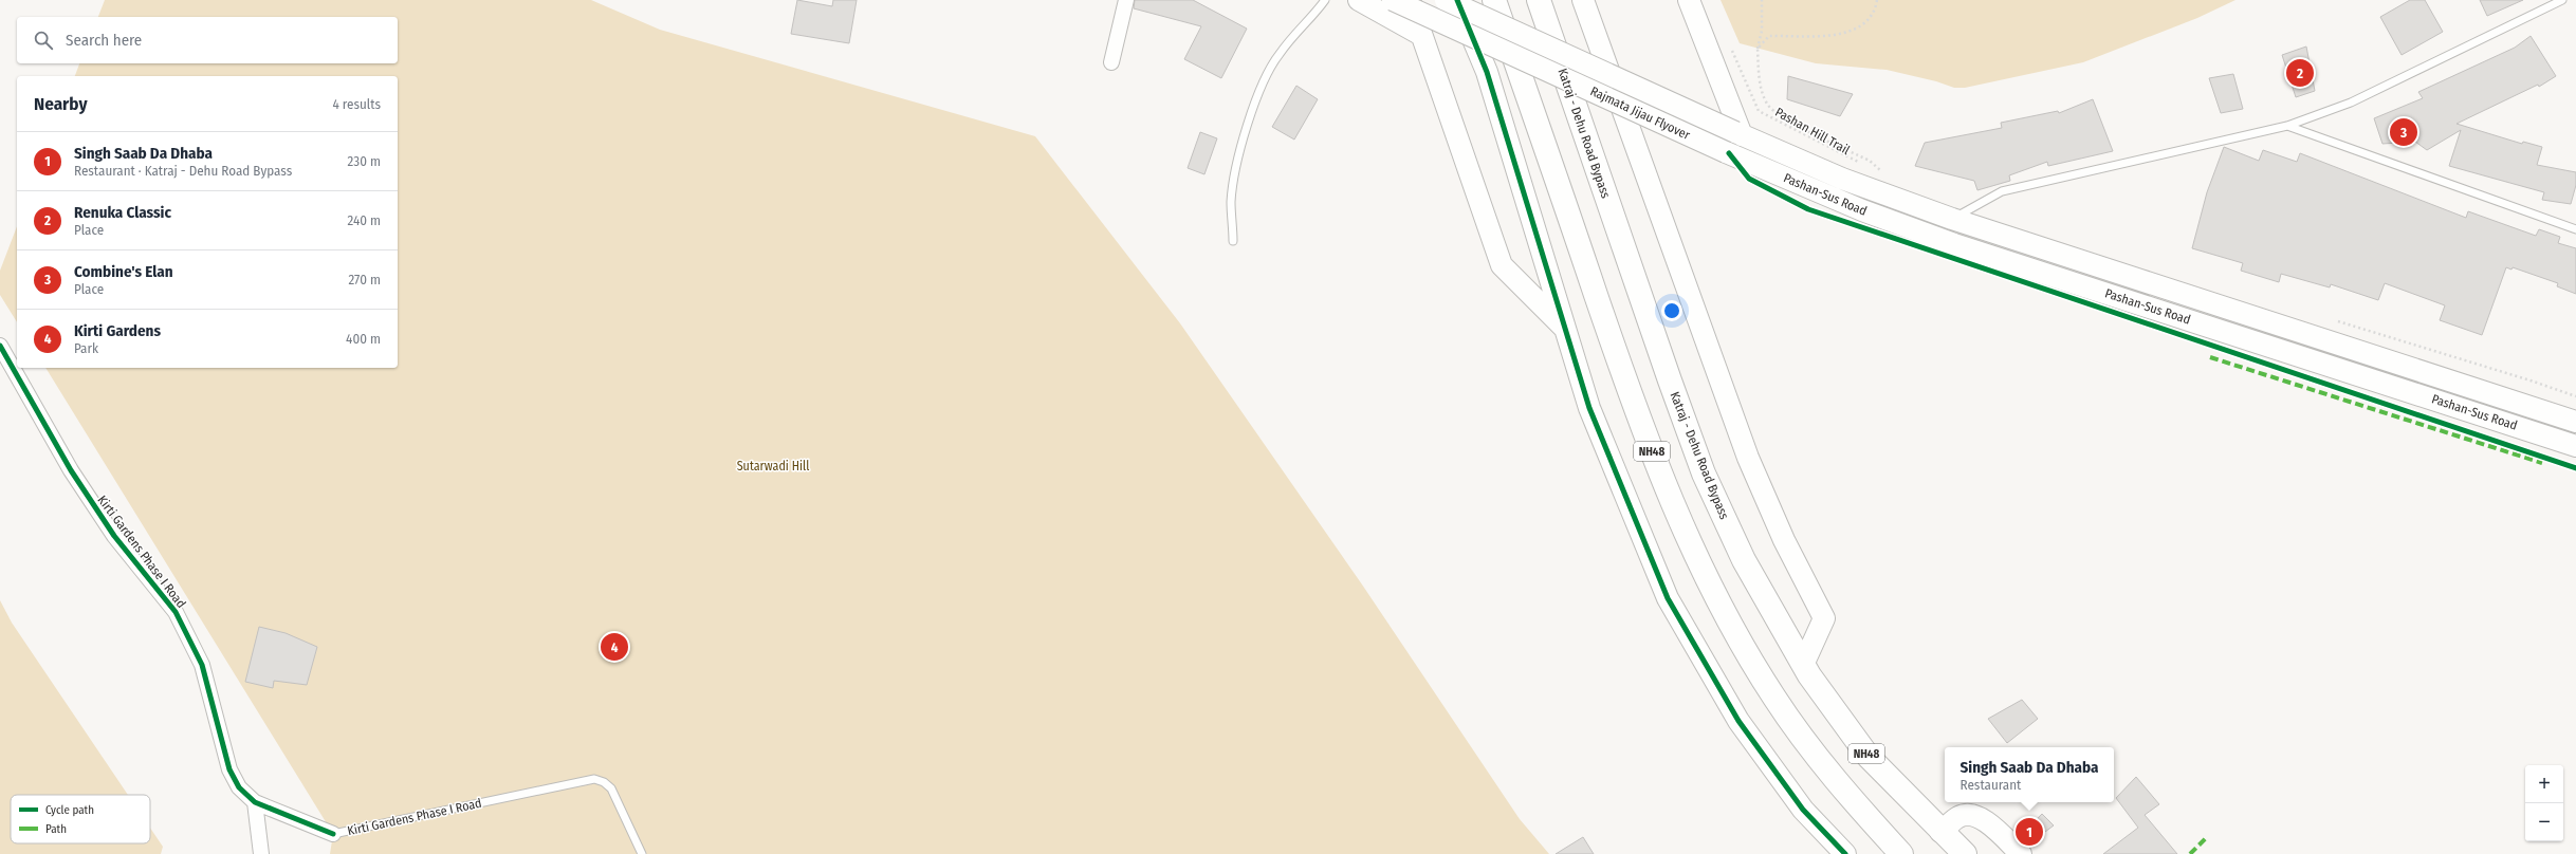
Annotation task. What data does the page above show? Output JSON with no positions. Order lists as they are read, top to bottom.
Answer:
{
  "streets": {
    "highway": ["Katraj - Dehu Road Bypass", "NH48"],
    "main road": ["Rajmata Jijau Flyover", "Pashan-Sus Road"],
    "street": ["Kirti Gardens Phase I Road"],
    "path": ["Pashan Hill Trail"]
  },
  "crossings": [
    ["Rajmata Jijau Flyover", "Pashan-Sus Road"]
  ],
  "parks": ["Sutarwadi Hill"],
  "legend": ["Cycle path", "Path"],
  "page": {
    "search": "Search here",
    "pins": [
      "2",
      "3",
      "4",
      "1"
    ],
    "heading": ["Nearby", "4 results"],
    "list": [
      {
        "mark": "1",
        "name": "Singh Saab Da Dhaba",
        "note": "Restaurant · Katraj - Dehu Road Bypass",
        "value": "230 m"
      },
      {
        "mark": "2",
        "name": "Renuka Classic",
        "note": "Place",
        "value": "240 m"
      },
      {
        "mark": "3",
        "name": "Combine's Elan",
        "note": "Place",
        "value": "270 m"
      },
      {
        "mark": "4",
        "name": "Kirti Gardens",
        "note": "Park",
        "value": "400 m"
      }
    ],
    "popup": ["Singh Saab Da Dhaba", "Restaurant"],
    "map_buttons": ["+", "−"]
  }
}
